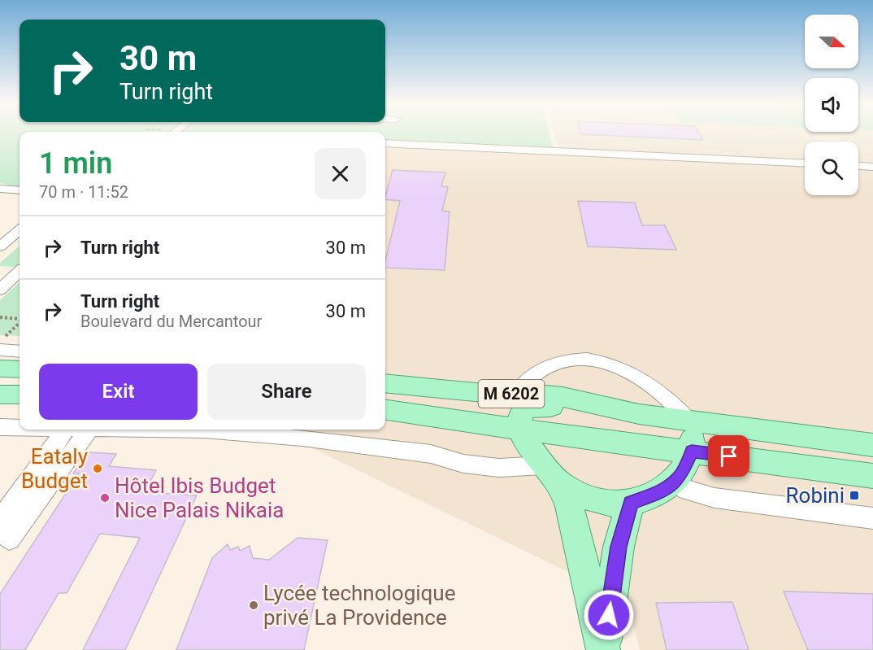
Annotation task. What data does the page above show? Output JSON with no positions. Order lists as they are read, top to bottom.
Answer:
{
  "streets": {
    "main road": ["M 6202"]
  },
  "places": {
    "other": ["Eataly Budget", "Hôtel Ibis Budget Nice Palais Nikaia", "Lycée technologique privé La Providence"],
    "transit": ["Robini"]
  },
  "north": "right",
  "page": {
    "turn": ["30 m", "Turn right"],
    "heading": ["1 min", "70 m · 11:52"],
    "list": [
      {
        "name": "Turn right",
        "value": "30 m"
      },
      {
        "name": "Turn right",
        "note": "Boulevard du Mercantour",
        "value": "30 m"
      }
    ],
    "buttons": ["Exit", "Share"]
  }
}
